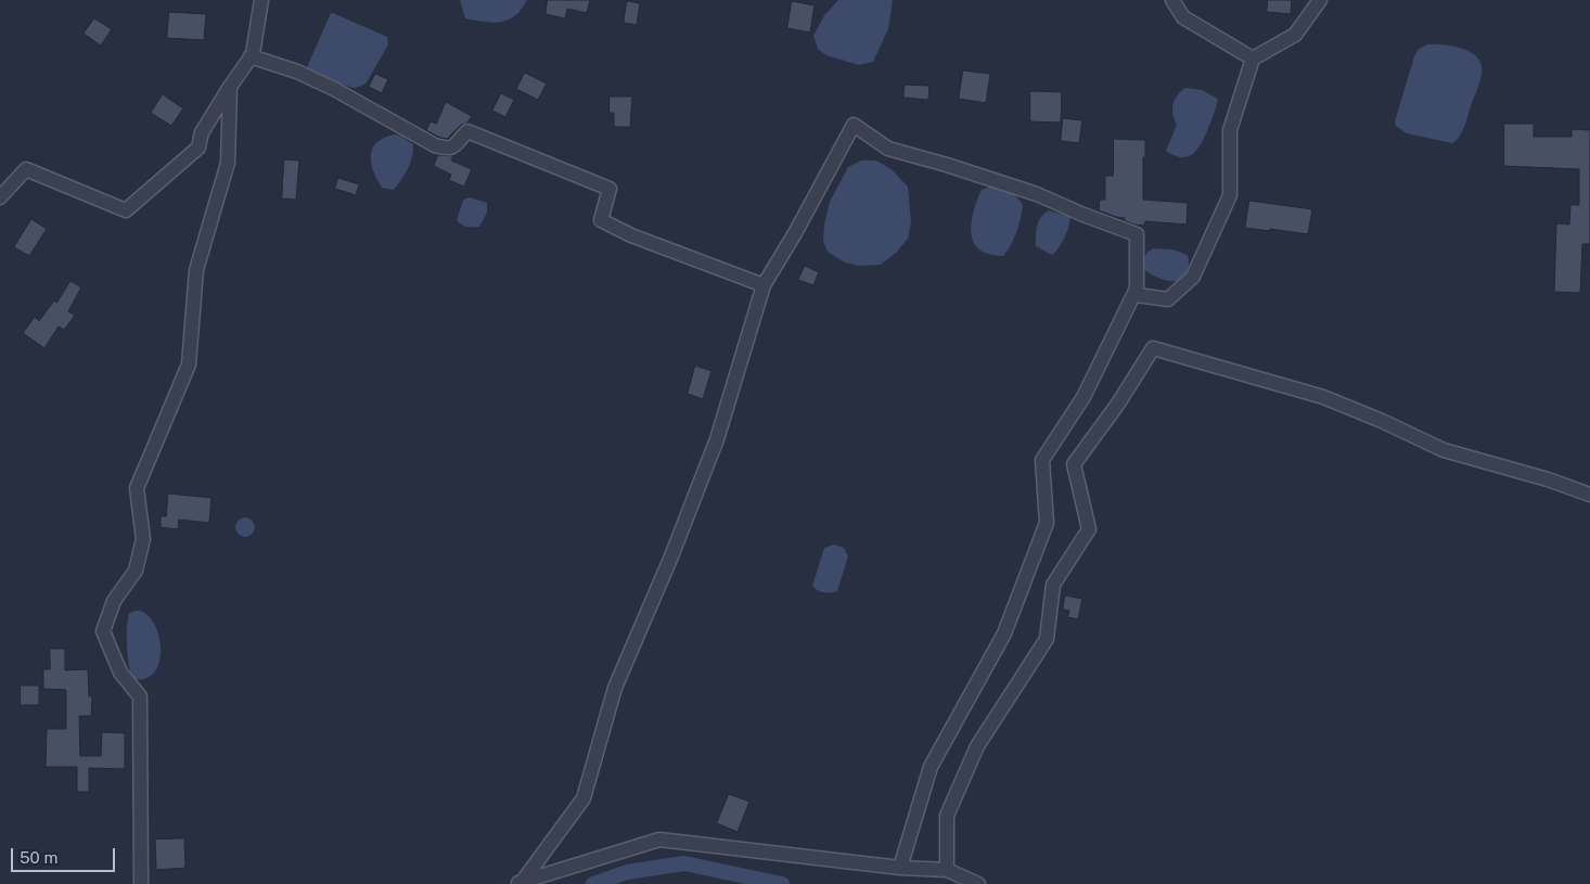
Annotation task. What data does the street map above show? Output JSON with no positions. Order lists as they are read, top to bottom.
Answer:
{
  "scale_bar": "50 m"
}
